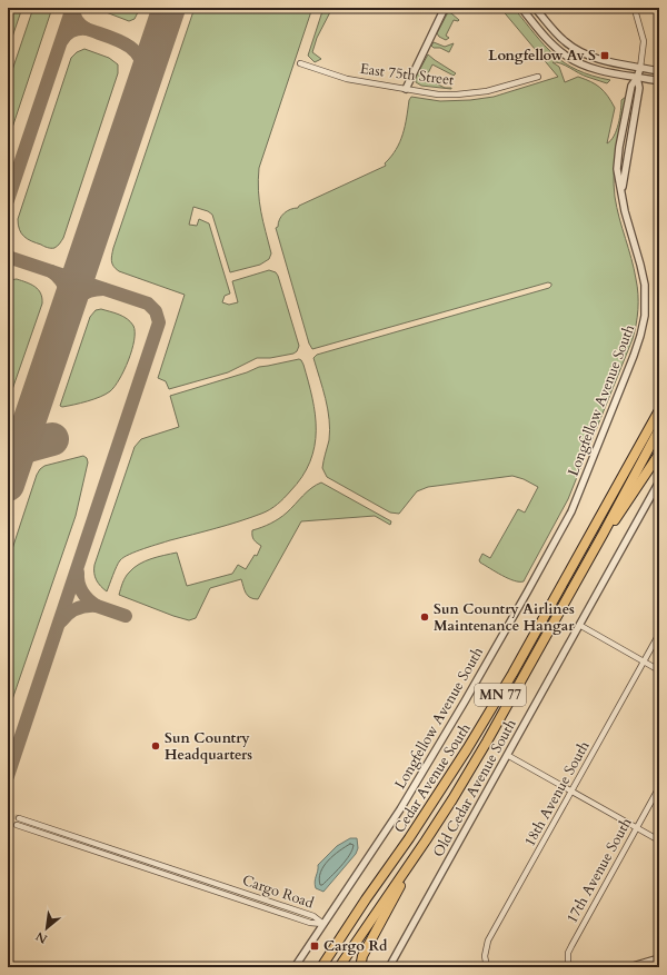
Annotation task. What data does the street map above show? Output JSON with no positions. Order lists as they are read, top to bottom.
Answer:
{
  "streets": {
    "highway": ["MN 77", "Cedar Avenue South"],
    "street": [
      "East 75th Street",
      "Longfellow Avenue South",
      "Old Cedar Avenue South",
      "18th Avenue South",
      "17th Avenue South",
      "Cargo Road"
    ]
  },
  "crossings": [
    ["Longfellow Avenue South", "Cargo Road"]
  ],
  "places": {
    "transit": ["Longfellow Av S", "Cargo Rd"],
    "other": ["Sun Country Airlines Maintenance Hangar", "Sun Country Headquarters"]
  },
  "north": "bottom left"
}
